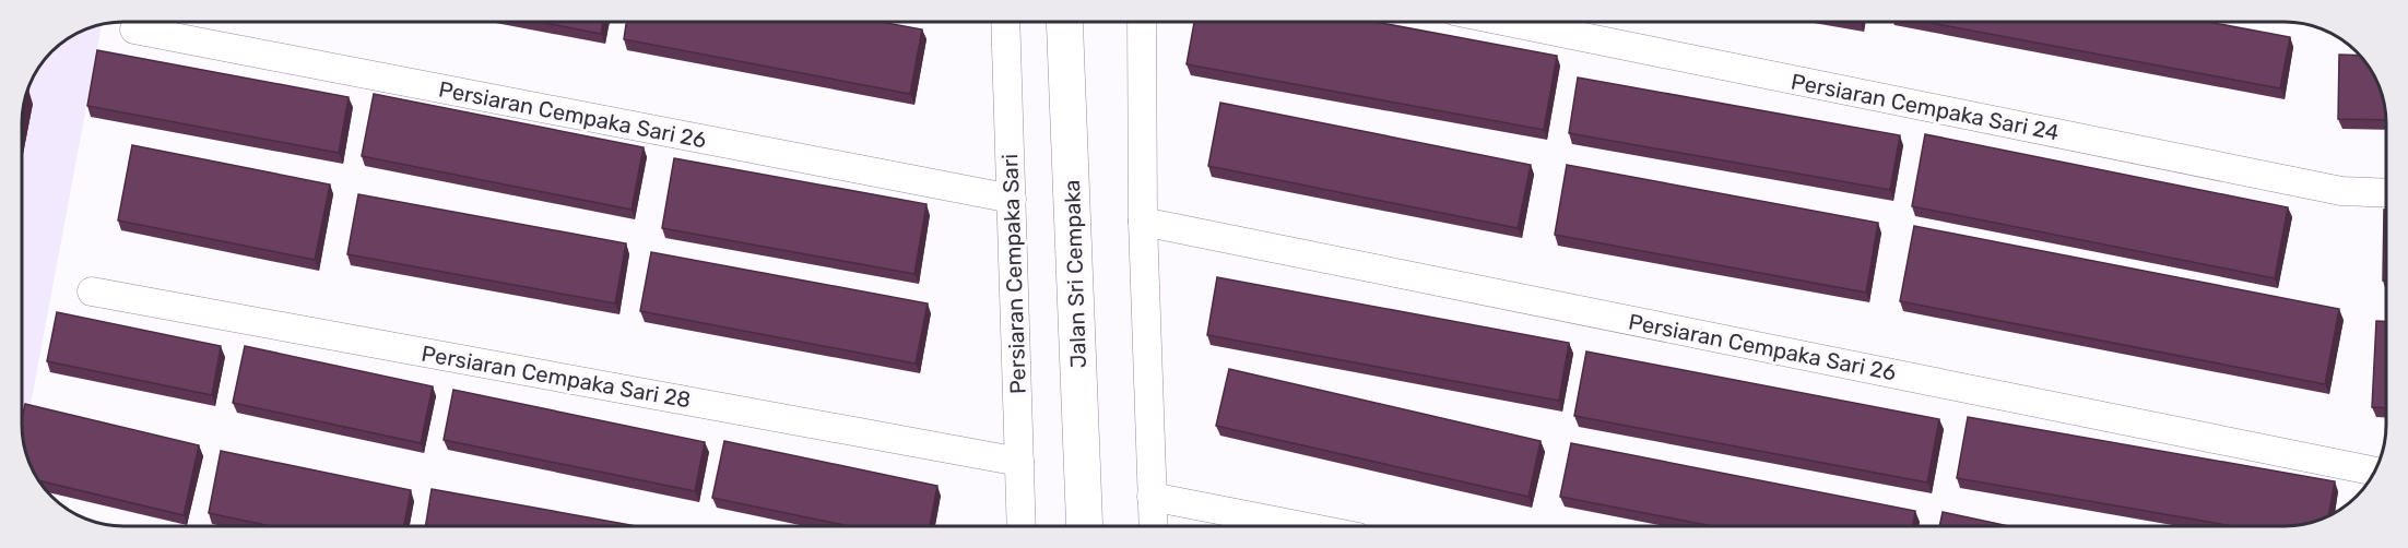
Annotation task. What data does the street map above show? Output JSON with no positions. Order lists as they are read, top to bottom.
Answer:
{
  "streets": {
    "street": [
      "Persiaran Cempaka Sari 24",
      "Persiaran Cempaka Sari 26",
      "Persiaran Cempaka Sari",
      "Jalan Sri Cempaka",
      "Persiaran Cempaka Sari 28"
    ]
  },
  "crossings": [
    ["Persiaran Cempaka Sari 26", "Persiaran Cempaka Sari"],
    ["Persiaran Cempaka Sari", "Persiaran Cempaka Sari 28"]
  ]
}
